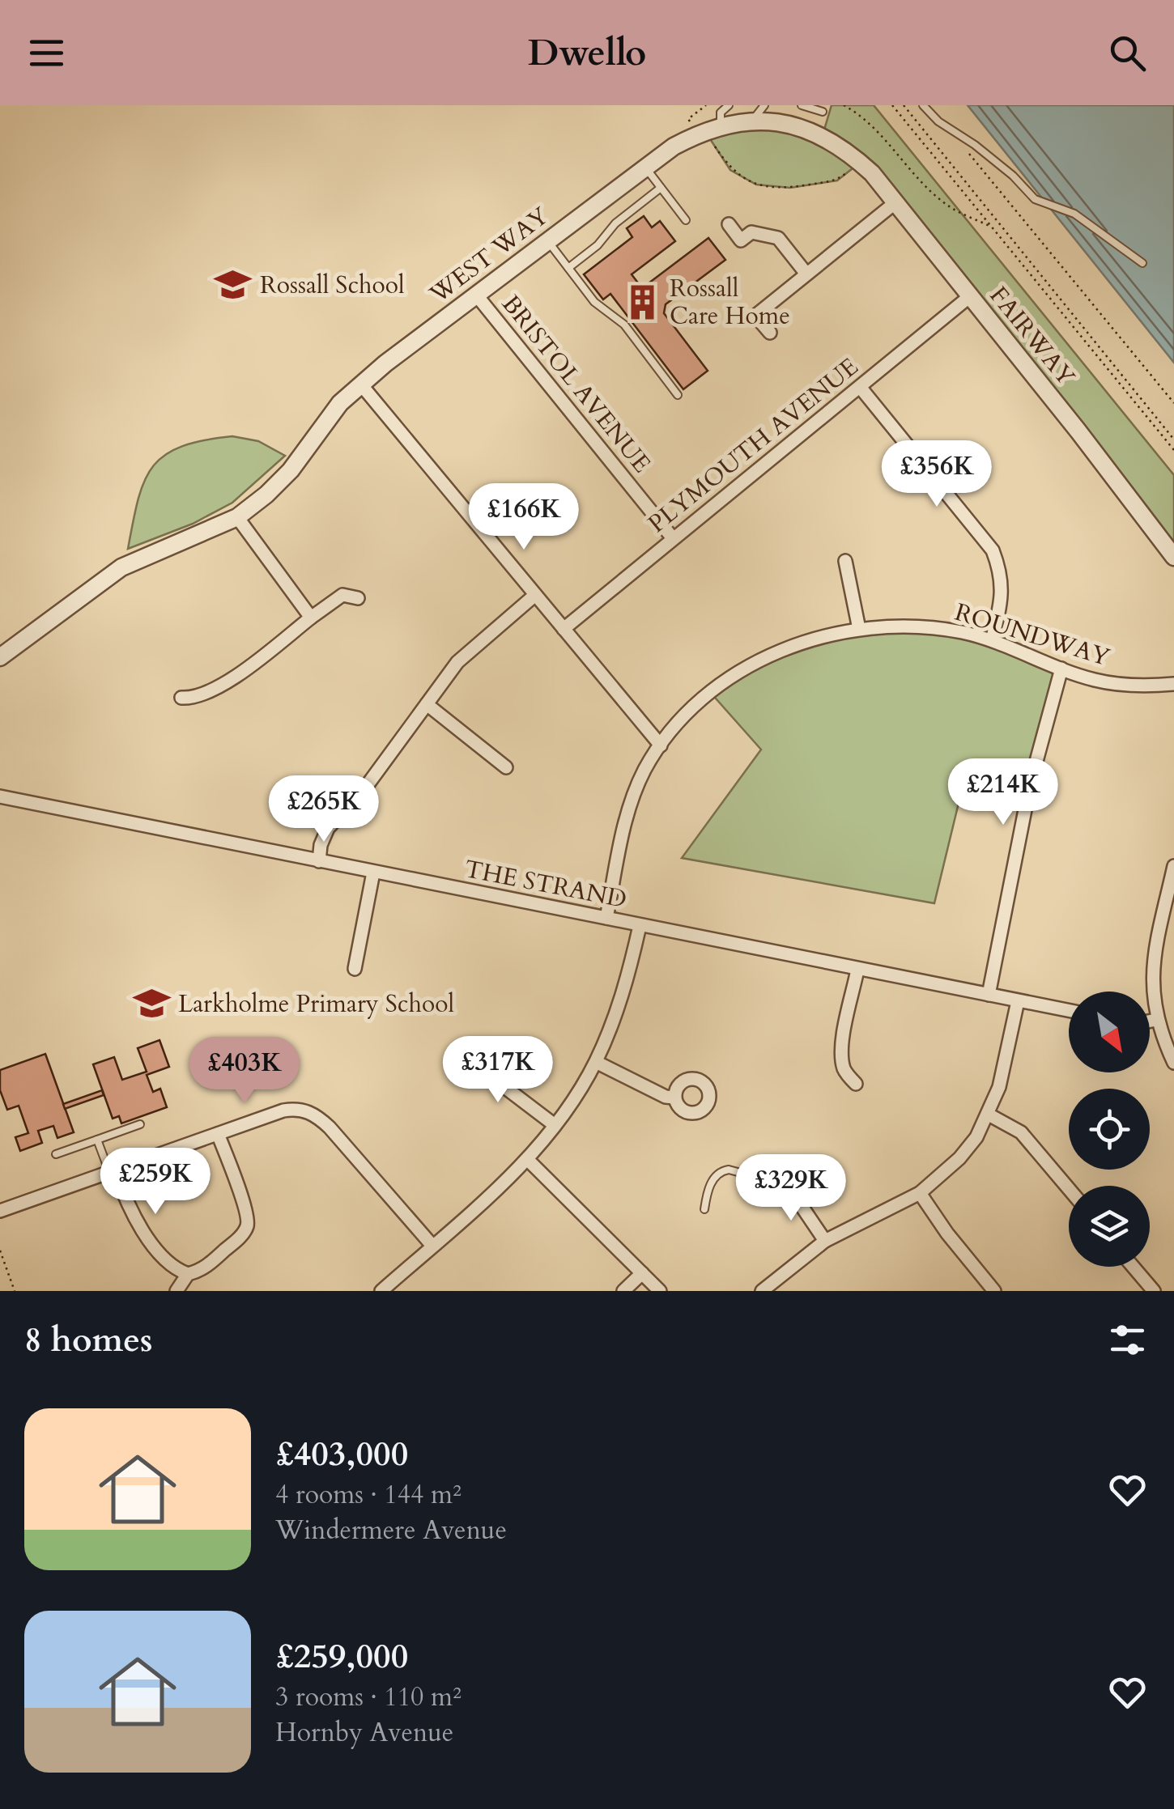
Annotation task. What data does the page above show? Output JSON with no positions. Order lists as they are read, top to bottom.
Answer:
{
  "streets": {
    "street": [
      "WEST WAY",
      "FAIRWAY",
      "BRISTOL AVENUE",
      "PLYMOUTH AVENUE",
      "ROUNDWAY",
      "THE STRAND"
    ]
  },
  "crossings": [
    ["WEST WAY", "FAIRWAY"],
    ["WEST WAY", "BRISTOL AVENUE"],
    ["FAIRWAY", "PLYMOUTH AVENUE"],
    ["BRISTOL AVENUE", "PLYMOUTH AVENUE"],
    ["ROUNDWAY", "THE STRAND"]
  ],
  "places": {
    "school or university": ["Rossall School", "Larkholme Primary School"],
    "building": ["Rossall Care Home"]
  },
  "north": "bottom right",
  "page": {
    "header": "Dwello",
    "price": [
      "£356K",
      "£166K",
      "£214K",
      "£265K",
      "£317K",
      "£403K",
      "£259K",
      "£329K"
    ],
    "heading": "8 homes",
    "list": [
      {
        "name": "£403,000",
        "note": "4 rooms · 144 m² · Windermere Avenue"
      },
      {
        "name": "£259,000",
        "note": "3 rooms · 110 m² · Hornby Avenue"
      }
    ]
  }
}
